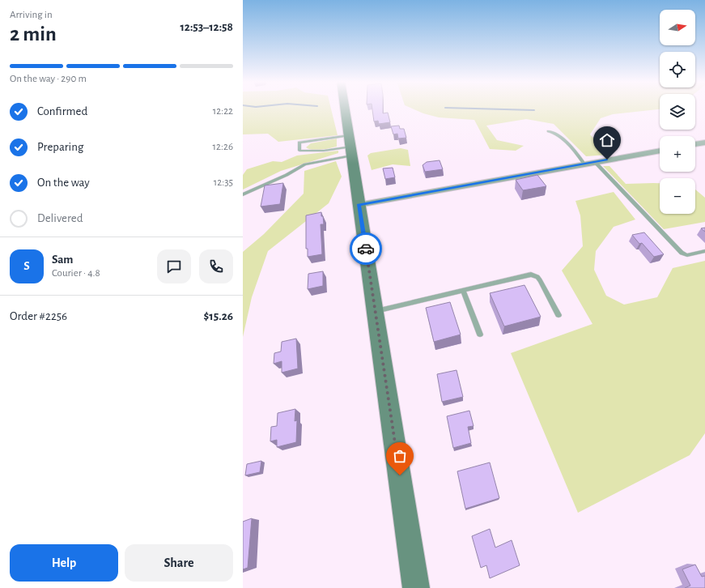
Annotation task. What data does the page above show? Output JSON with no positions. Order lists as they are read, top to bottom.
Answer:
{
  "north": "right",
  "page": {
    "heading": ["2 min", "Arriving in", "12:53–12:58"],
    "panel": [
      "Sam",
      "Courier · 4.8",
      "Order #2256",
      "$15.26"
    ],
    "map_buttons": ["+", "−"],
    "bar": "On the way · 290 m",
    "list": [
      ["Confirmed", "12:22"],
      ["Preparing", "12:26"],
      ["On the way", "12:35"],
      "Delivered"
    ],
    "round": "S",
    "buttons": ["Help", "Share"]
  }
}
